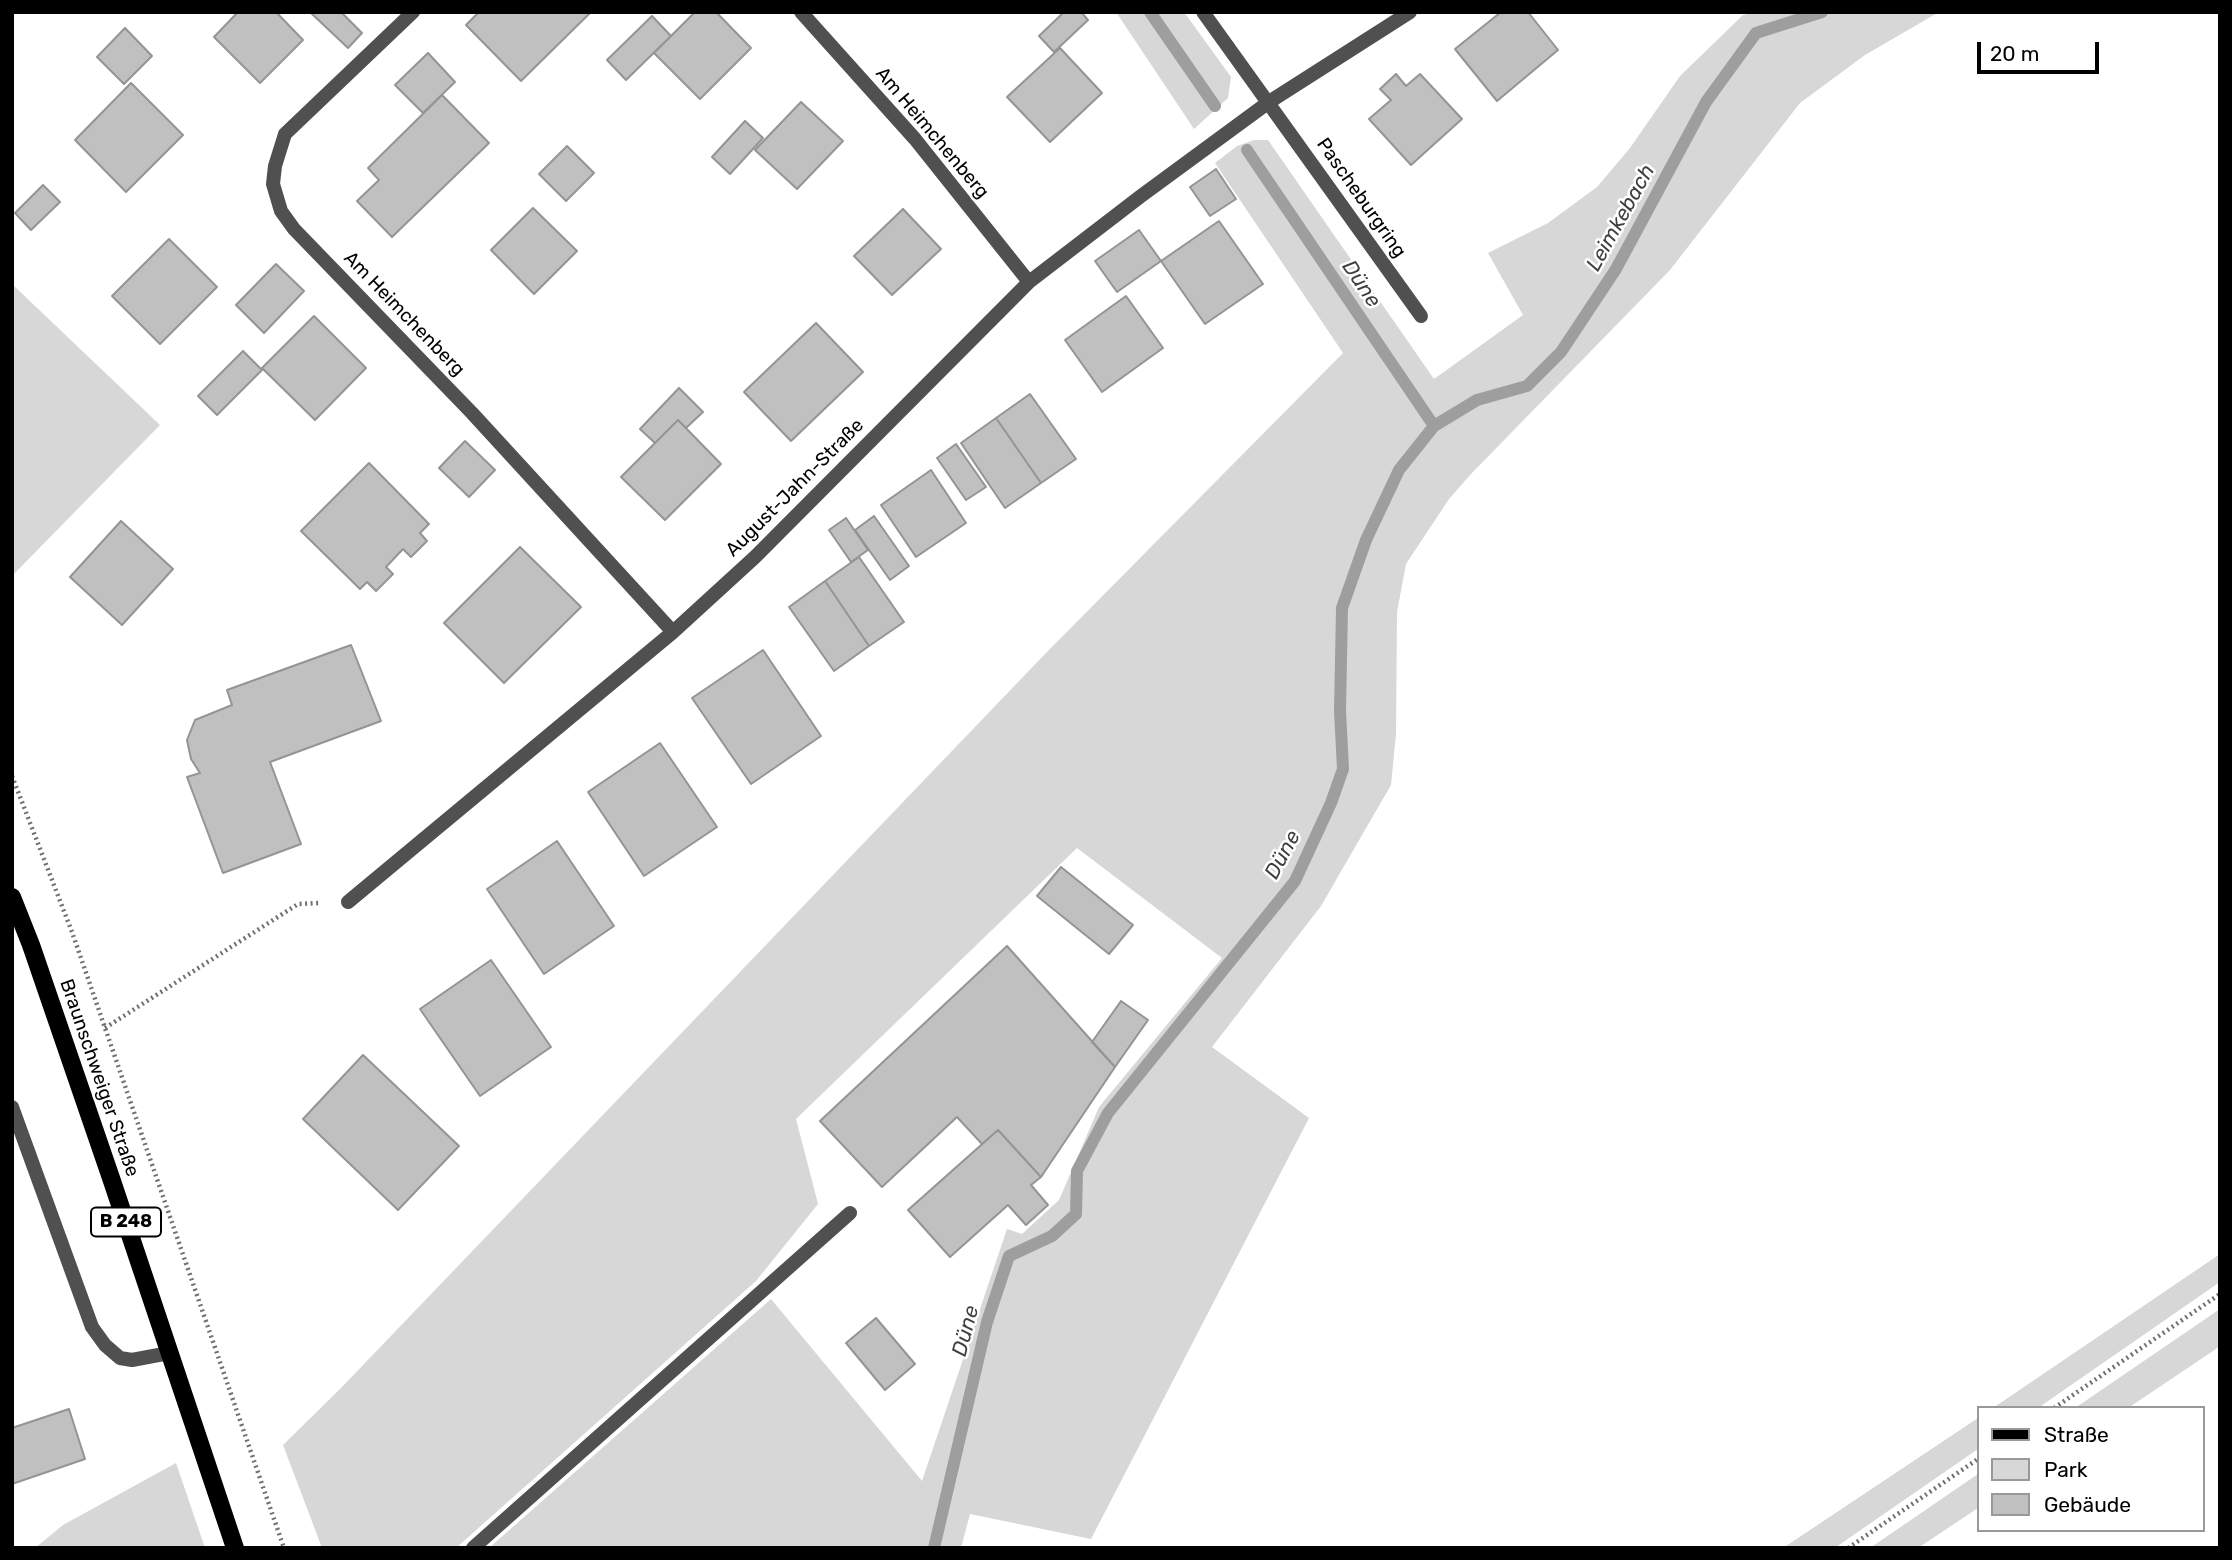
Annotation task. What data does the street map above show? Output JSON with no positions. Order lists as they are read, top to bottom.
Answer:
{
  "streets": {
    "main road": ["Braunschweiger Straße", "B 248"],
    "street": ["Am Heimchenberg", "Pascheburgring", "August-Jahn-Straße"]
  },
  "crossings": [
    ["Am Heimchenberg", "August-Jahn-Straße"],
    ["Pascheburgring", "August-Jahn-Straße"]
  ],
  "water": ["Leimkebach", "Düne"],
  "legend": ["Straße", "Park", "Gebäude"],
  "scale_bar": "20 m"
}
